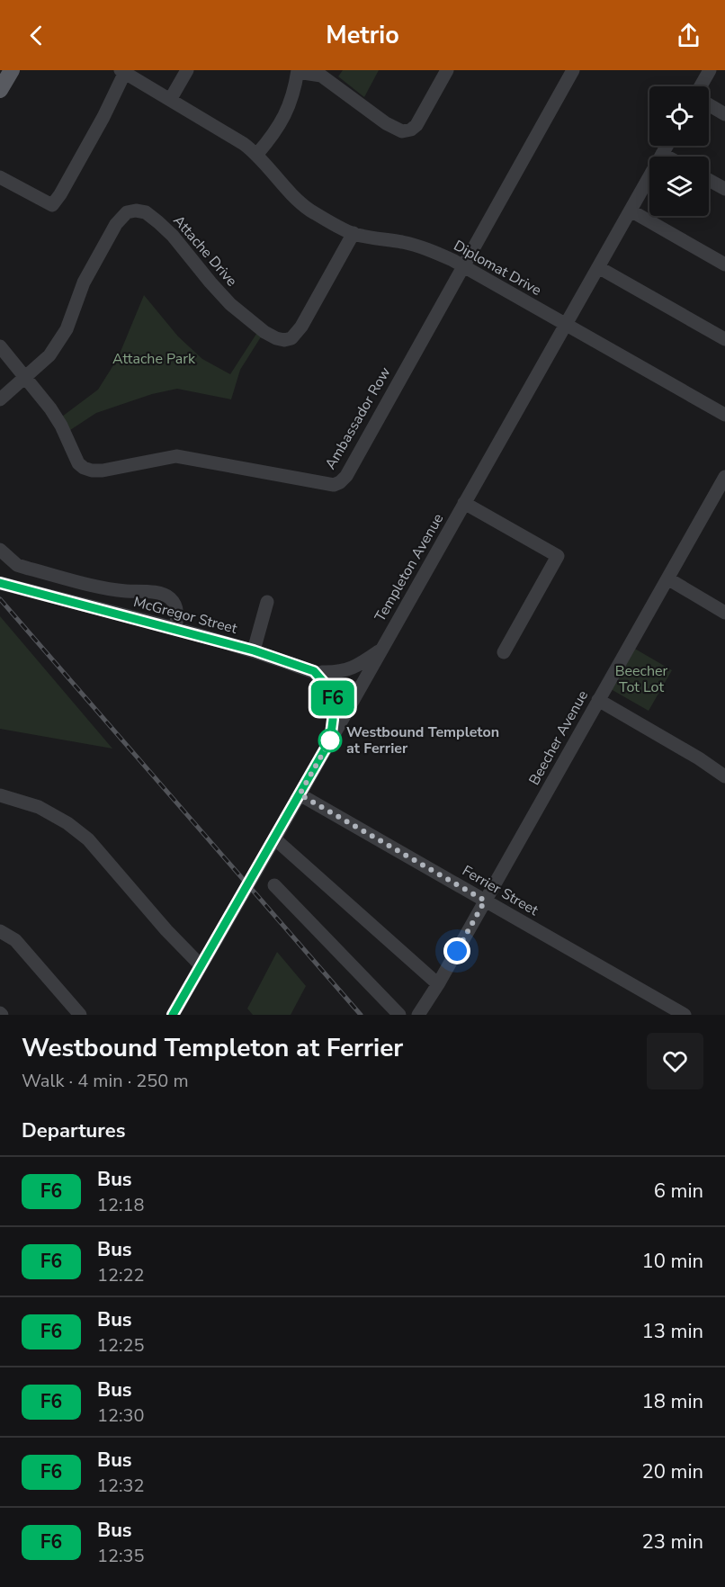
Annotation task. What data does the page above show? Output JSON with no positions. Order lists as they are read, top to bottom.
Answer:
{
  "streets": {
    "street": [
      "Attache Drive",
      "Diplomat Drive",
      "Ambassador Row",
      "Templeton Avenue",
      "McGregor Street",
      "Beecher Avenue",
      "Ferrier Street"
    ]
  },
  "crossings": [
    ["Attache Drive", "Diplomat Drive"],
    ["Attache Drive", "Ambassador Row"],
    ["Diplomat Drive", "Ambassador Row"],
    ["Diplomat Drive", "Templeton Avenue"],
    ["Templeton Avenue", "McGregor Street"],
    ["Templeton Avenue", "Ferrier Street"],
    ["Beecher Avenue", "Ferrier Street"]
  ],
  "parks": ["Attache Park", "Beecher Tot Lot"],
  "places": ["Westbound Templeton at Ferrier"],
  "lines": ["bus line F6"],
  "page": {
    "header": "Metrio",
    "on_map": "F6",
    "heading": [
      ["Westbound Templeton at Ferrier", "Walk · 4 min · 250 m"],
      "Departures"
    ],
    "list": [
      {
        "mark": "F6",
        "name": "Bus",
        "note": "12:18",
        "value": "6 min"
      },
      {
        "mark": "F6",
        "name": "Bus",
        "note": "12:22",
        "value": "10 min"
      },
      {
        "mark": "F6",
        "name": "Bus",
        "note": "12:25",
        "value": "13 min"
      },
      {
        "mark": "F6",
        "name": "Bus",
        "note": "12:30",
        "value": "18 min"
      },
      {
        "mark": "F6",
        "name": "Bus",
        "note": "12:32",
        "value": "20 min"
      },
      {
        "mark": "F6",
        "name": "Bus",
        "note": "12:35",
        "value": "23 min"
      }
    ]
  }
}
